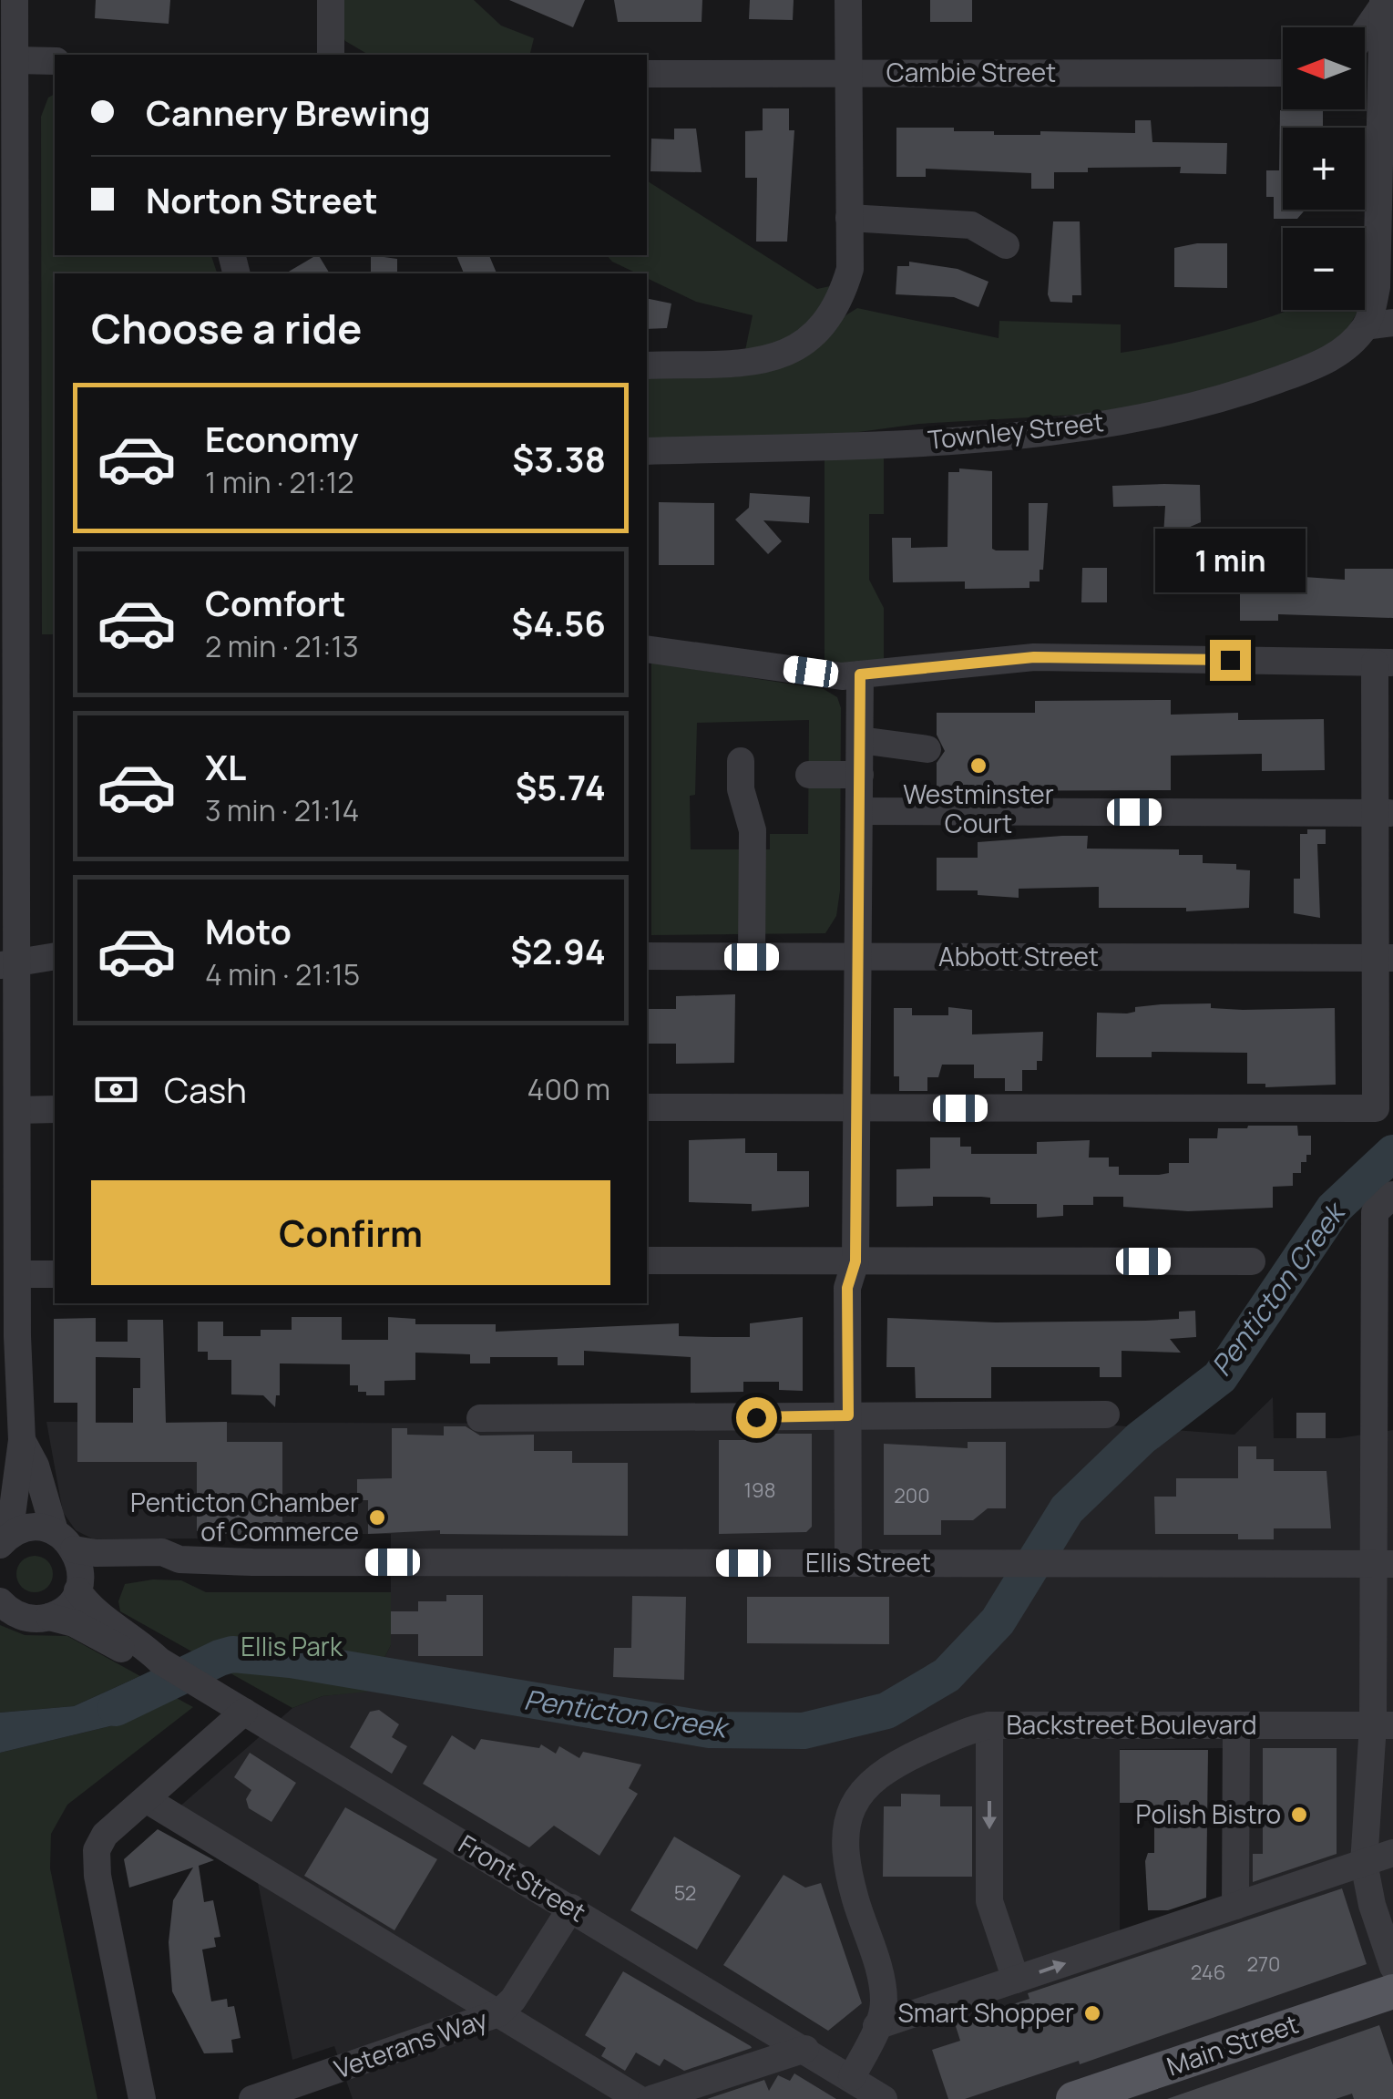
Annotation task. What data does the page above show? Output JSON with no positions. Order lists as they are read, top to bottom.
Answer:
{
  "streets": {
    "main road": ["Main Street"],
    "street": [
      "Cambie Street",
      "Townley Street",
      "Abbott Street",
      "Ellis Street",
      "Backstreet Boulevard",
      "Front Street",
      "Veterans Way"
    ]
  },
  "crossings": [
    ["Ellis Street", "Front Street"],
    ["Backstreet Boulevard", "Front Street"],
    ["Front Street", "Veterans Way"]
  ],
  "water": ["Penticton Creek"],
  "parks": ["Ellis Park"],
  "places": [
    "Westminster Court",
    "Penticton Chamber of Commerce",
    "Polish Bistro",
    "Smart Shopper"
  ],
  "house_numbers": [
    "198",
    "200",
    "52",
    "270",
    "246"
  ],
  "north": "left",
  "page": {
    "map_buttons": ["+", "−"],
    "banner": ["Cannery Brewing", "Norton Street"],
    "heading": "Choose a ride",
    "list": [
      {
        "name": "Economy",
        "note": "1 min · 21:12",
        "value": "$3.38"
      },
      {
        "name": "Comfort",
        "note": "2 min · 21:13",
        "value": "$4.56"
      },
      {
        "name": "XL",
        "note": "3 min · 21:14",
        "value": "$5.74"
      },
      {
        "name": "Moto",
        "note": "4 min · 21:15",
        "value": "$2.94"
      }
    ],
    "bubble": "1 min",
    "pay": ["Cash", "400 m"],
    "buttons": "Confirm"
  }
}
